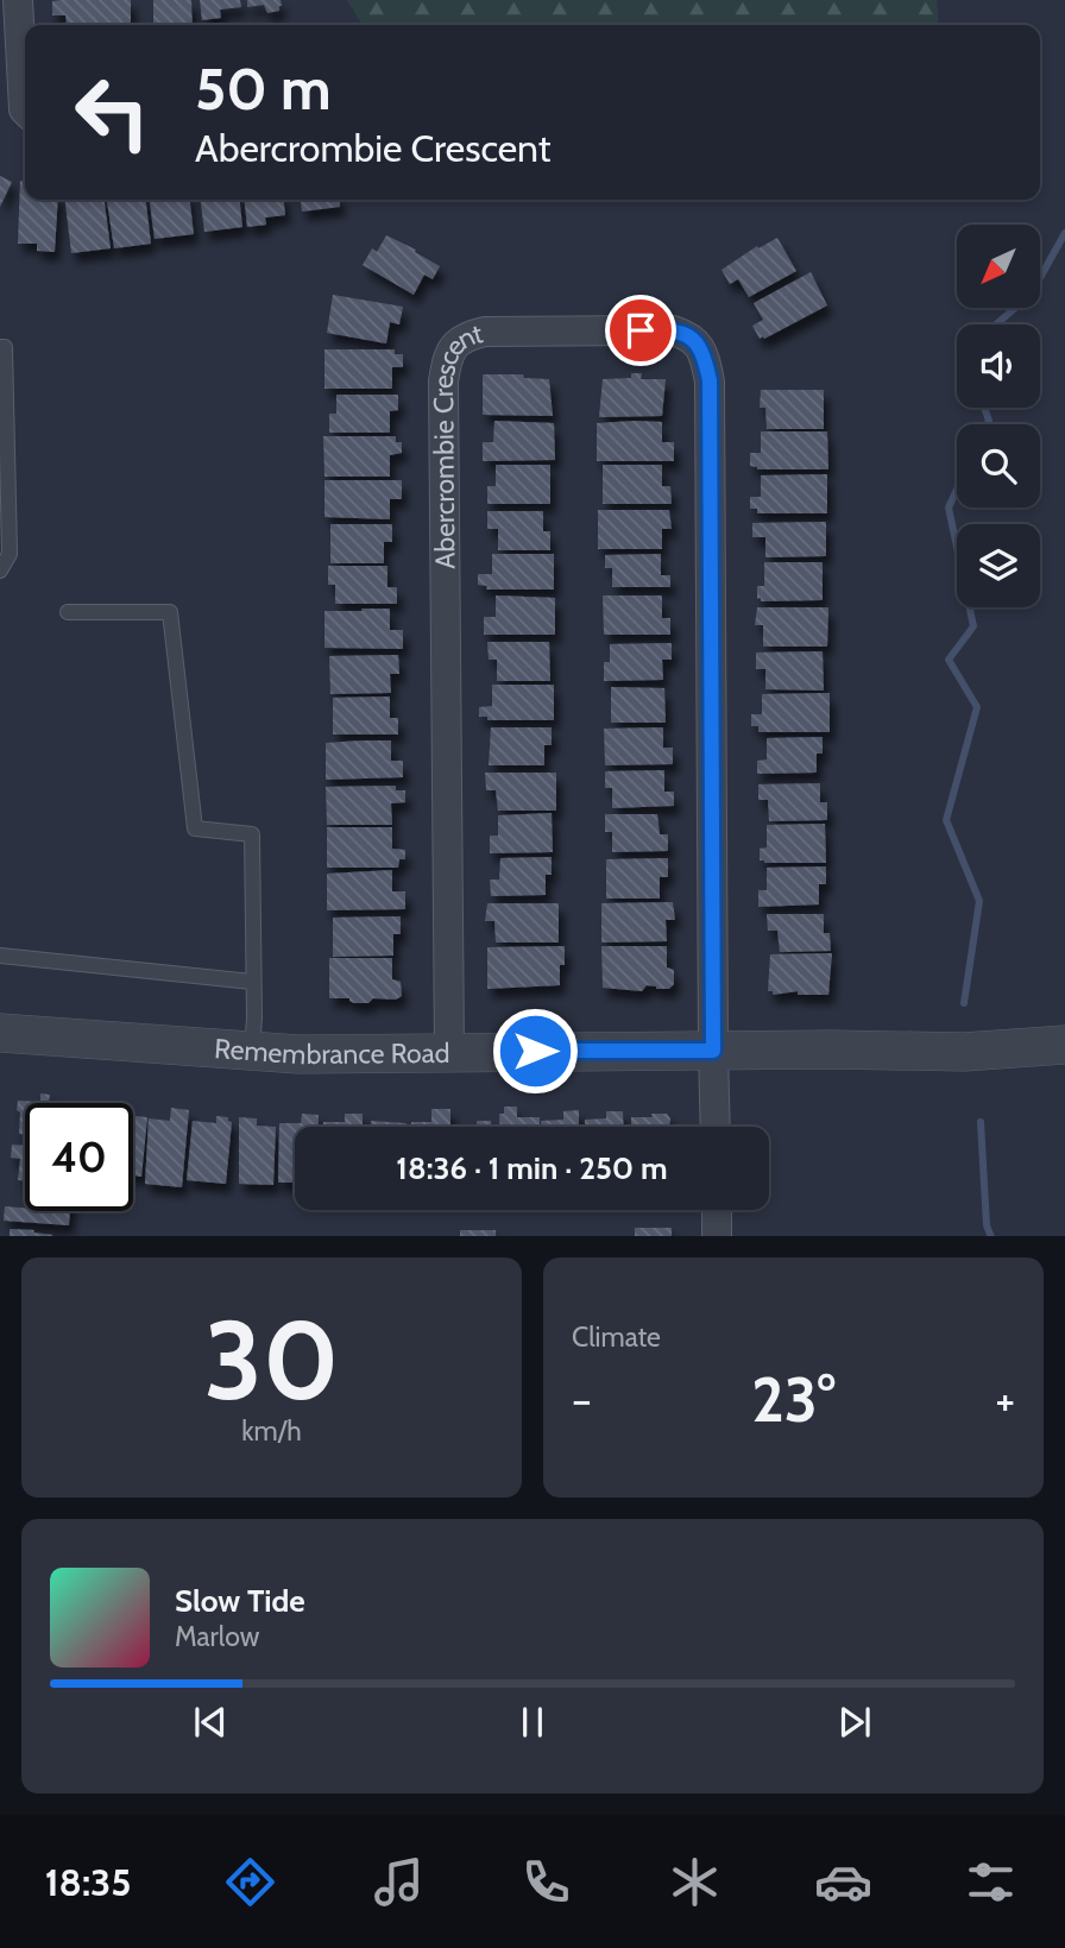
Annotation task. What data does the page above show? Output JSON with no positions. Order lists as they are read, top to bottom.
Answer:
{
  "streets": {
    "street": ["Abercrombie Crescent", "Remembrance Road"]
  },
  "crossings": [
    ["Abercrombie Crescent", "Remembrance Road"]
  ],
  "north": "bottom left",
  "page": {
    "turn": ["50 m", "Abercrombie Crescent"],
    "limit": "40",
    "trip": "18:36 · 1 min · 250 m",
    "tile": [
      ["30", "km/h"],
      "Climate"
    ],
    "heat": ["−", "23°", "+"],
    "song": ["Slow Tide", "Marlow"],
    "tabs": "18:35"
  }
}
